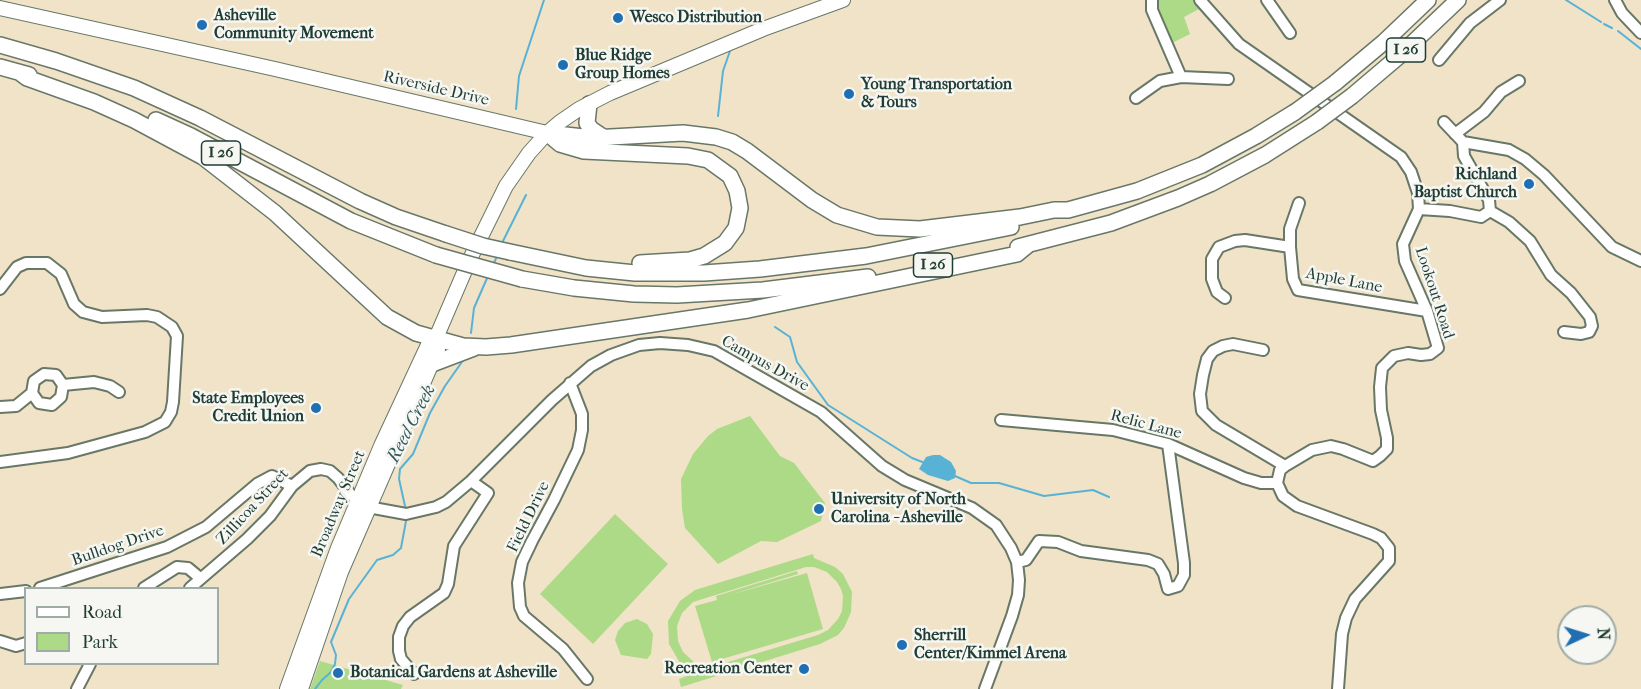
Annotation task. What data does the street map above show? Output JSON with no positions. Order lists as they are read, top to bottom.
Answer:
{
  "streets": {
    "highway": ["I 26"],
    "main road": ["Riverside Drive", "Broadway Street"],
    "street": [
      "Apple Lane",
      "Lookout Road",
      "Campus Drive",
      "Relic Lane",
      "Zillicoa Street",
      "Field Drive",
      "Bulldog Drive"
    ]
  },
  "crossings": [
    ["Riverside Drive", "Broadway Street"],
    ["Apple Lane", "Lookout Road"],
    ["Campus Drive", "Broadway Street"],
    ["Campus Drive", "Zillicoa Street"],
    ["Campus Drive", "Field Drive"],
    ["Broadway Street", "Zillicoa Street"],
    ["Zillicoa Street", "Bulldog Drive"]
  ],
  "water": ["Reed Creek"],
  "places": [
    "Wesco Distribution",
    "Asheville Community Movement",
    "Blue Ridge Group Homes",
    "Young Transportation & Tours",
    "Richland Baptist Church",
    "State Employees Credit Union",
    "University of North Carolina - Asheville",
    "Sherrill Center/Kimmel Arena",
    "Recreation Center",
    "Botanical Gardens at Asheville"
  ],
  "legend": ["Road", "Park"],
  "north": "right"
}
